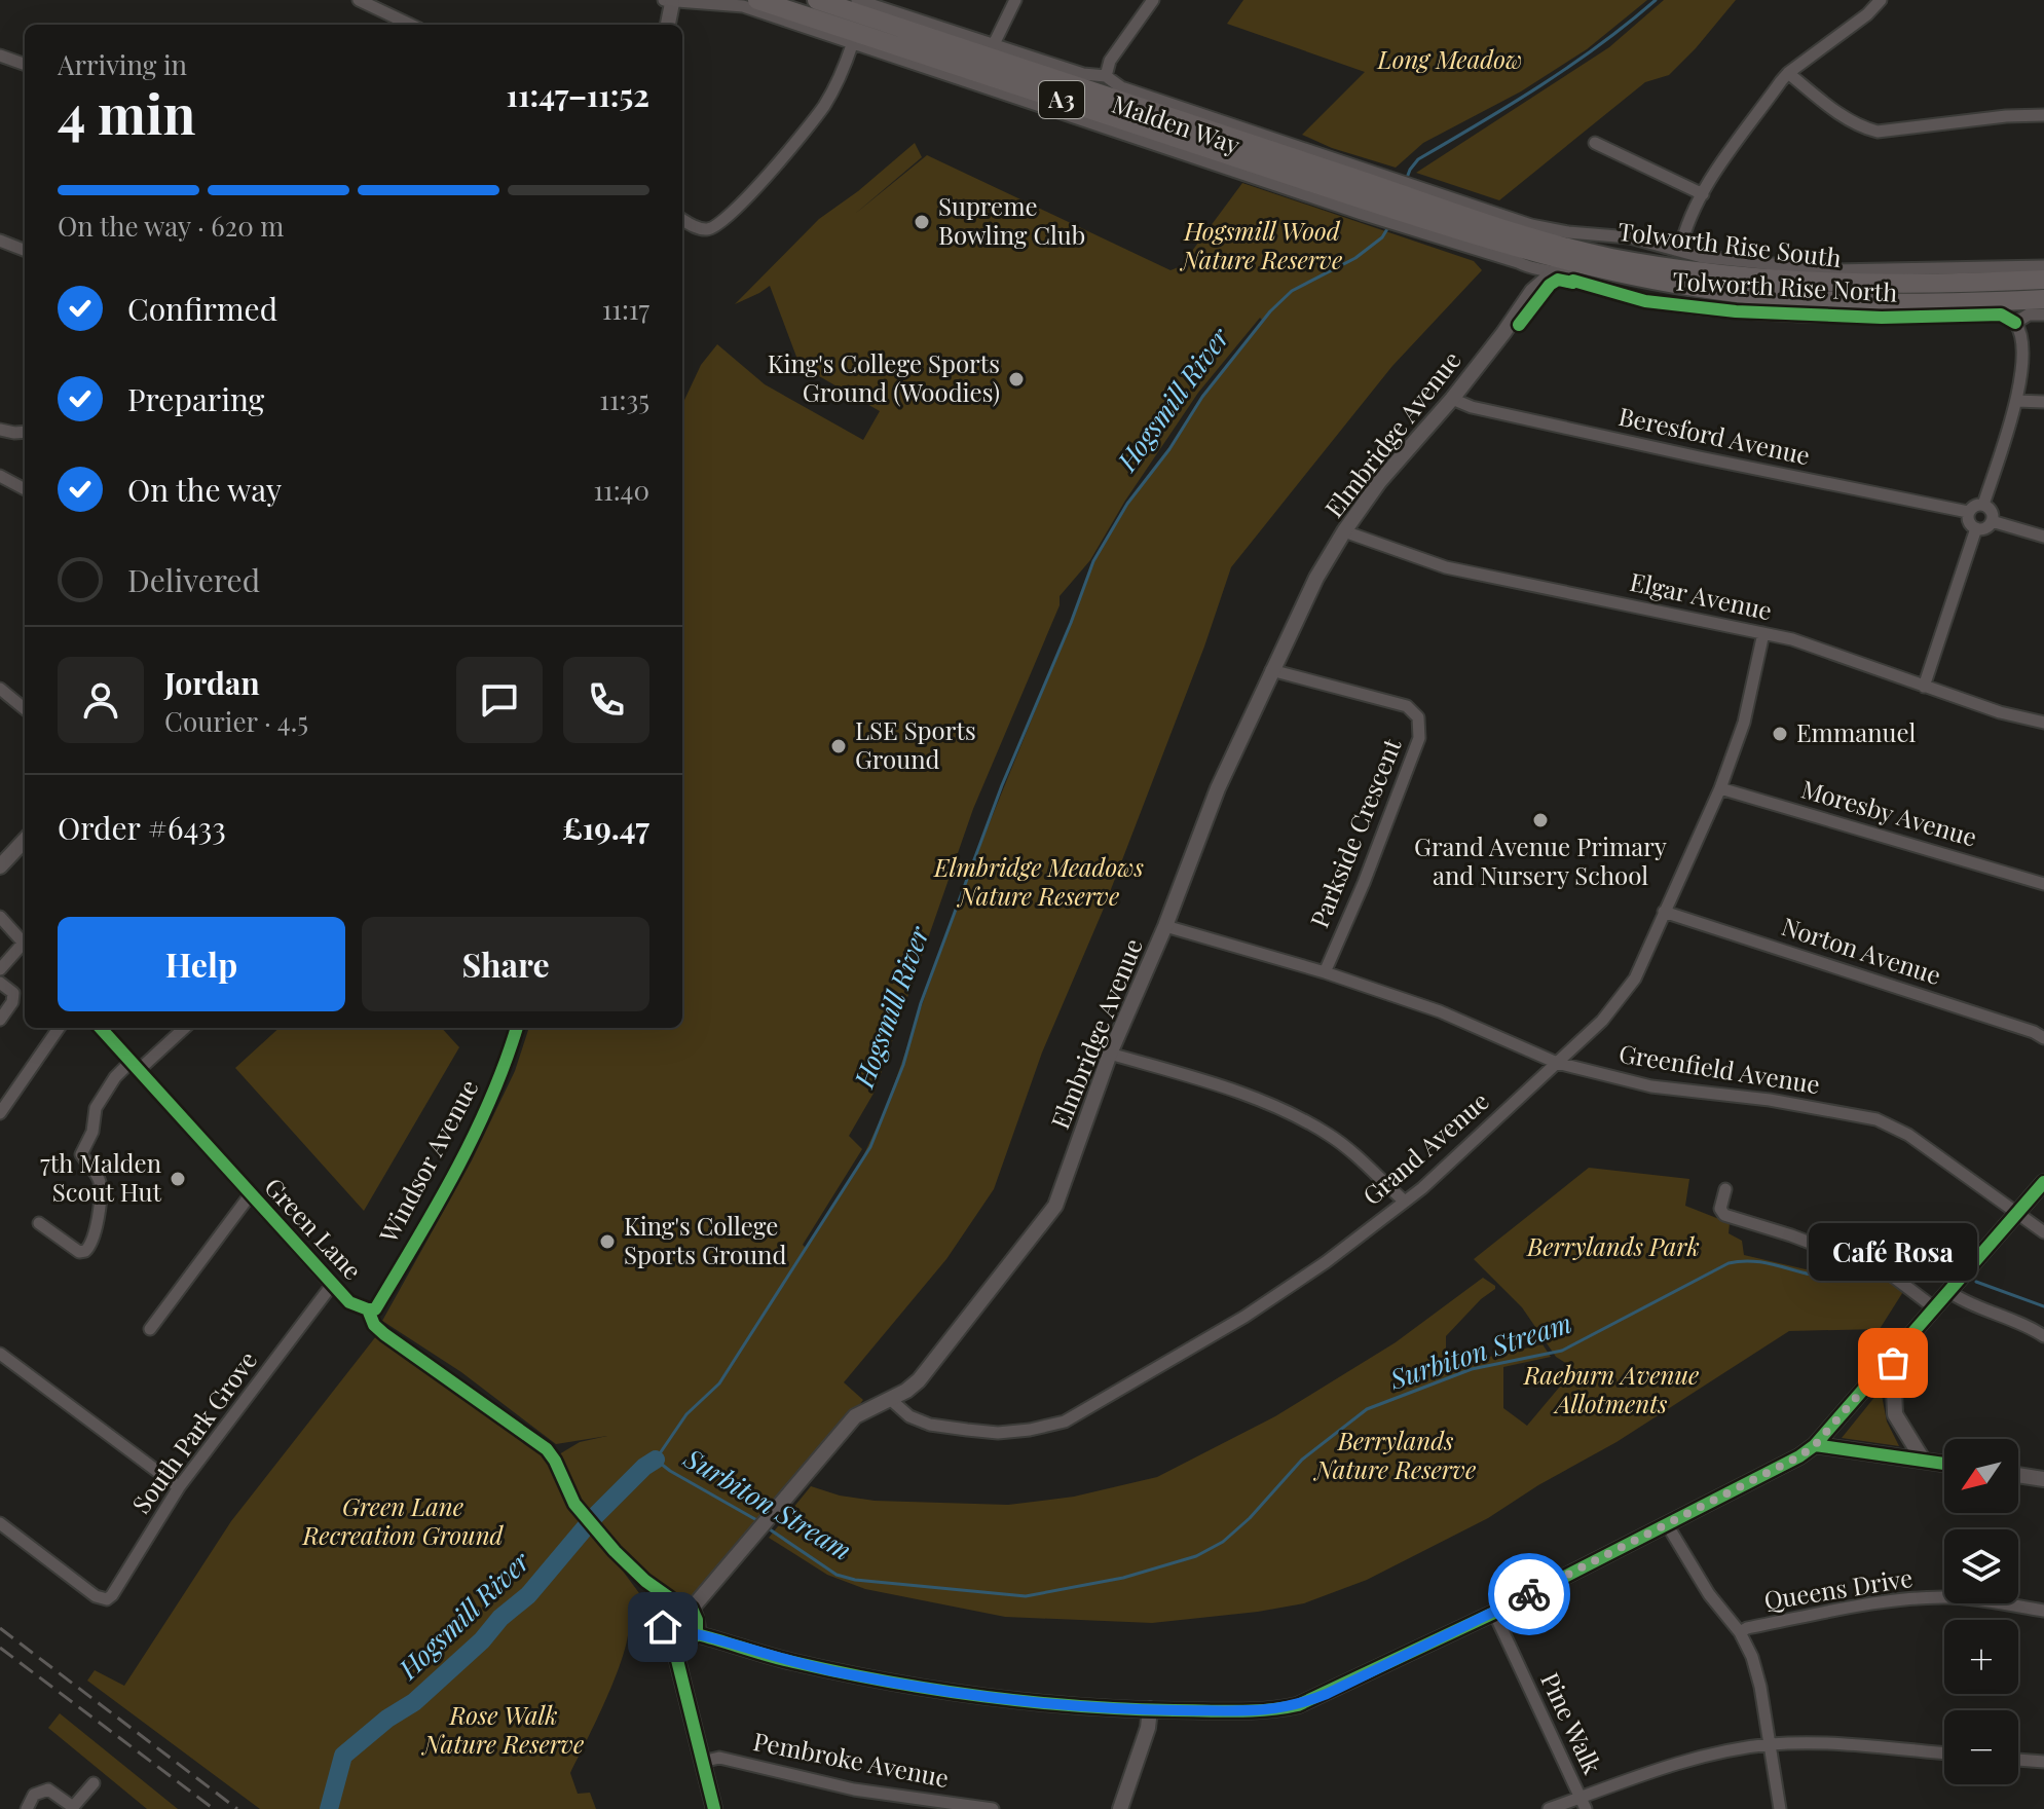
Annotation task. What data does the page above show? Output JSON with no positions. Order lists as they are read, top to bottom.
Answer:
{
  "streets": {
    "highway": [
      "A3",
      "Malden Way",
      "Tolworth Rise South",
      "Tolworth Rise North"
    ],
    "street": [
      "Elmbridge Avenue",
      "Beresford Avenue",
      "Elgar Avenue",
      "Moresby Avenue",
      "Parkside Crescent",
      "Norton Avenue",
      "Greenfield Avenue",
      "Grand Avenue",
      "Windsor Avenue",
      "Green Lane",
      "South Park Grove",
      "Queens Drive",
      "Pine Walk",
      "Pembroke Avenue"
    ]
  },
  "crossings": [
    ["Malden Way", "Tolworth Rise South"],
    ["Malden Way", "Tolworth Rise North"],
    ["Malden Way", "Elmbridge Avenue"],
    ["Tolworth Rise South", "Tolworth Rise North"],
    ["Tolworth Rise North", "Elmbridge Avenue"],
    ["Elmbridge Avenue", "Beresford Avenue"],
    ["Elmbridge Avenue", "Elgar Avenue"],
    ["Elmbridge Avenue", "Parkside Crescent"],
    ["Elmbridge Avenue", "Greenfield Avenue"],
    ["Elmbridge Avenue", "Grand Avenue"],
    ["Elgar Avenue", "Grand Avenue"],
    ["Moresby Avenue", "Grand Avenue"],
    ["Parkside Crescent", "Greenfield Avenue"],
    ["Norton Avenue", "Grand Avenue"],
    ["Greenfield Avenue", "Grand Avenue"],
    ["Windsor Avenue", "Green Lane"],
    ["Green Lane", "South Park Grove"]
  ],
  "water": ["Hogsmill River", "Surbiton Stream"],
  "parks": [
    "Long Meadow",
    "Hogsmill Wood Nature Reserve",
    "Elmbridge Meadows Nature Reserve",
    "Berrylands Park",
    "Raeburn Avenue Allotments",
    "Berrylands Nature Reserve",
    "Green Lane Recreation Ground",
    "Rose Walk Nature Reserve"
  ],
  "places": [
    "Supreme Bowling Club",
    "King's College Sports Ground (Woodies)",
    "Emmanuel",
    "LSE Sports Ground",
    "Grand Avenue Primary and Nursery School",
    "7th Malden Scout Hut",
    "King's College Sports Ground",
    "Café Rosa"
  ],
  "north": "bottom left",
  "page": {
    "heading": ["4 min", "Arriving in", "11:47–11:52"],
    "panel": [
      "Jordan",
      "Courier · 4.5",
      "Order #6433",
      "£19.47"
    ],
    "bar": "On the way · 620 m",
    "list": [
      ["Confirmed", "11:17"],
      ["Preparing", "11:35"],
      ["On the way", "11:40"],
      "Delivered"
    ],
    "buttons": ["Help", "Share"],
    "bubble": "Café Rosa",
    "map_buttons": ["+", "−"]
  }
}
